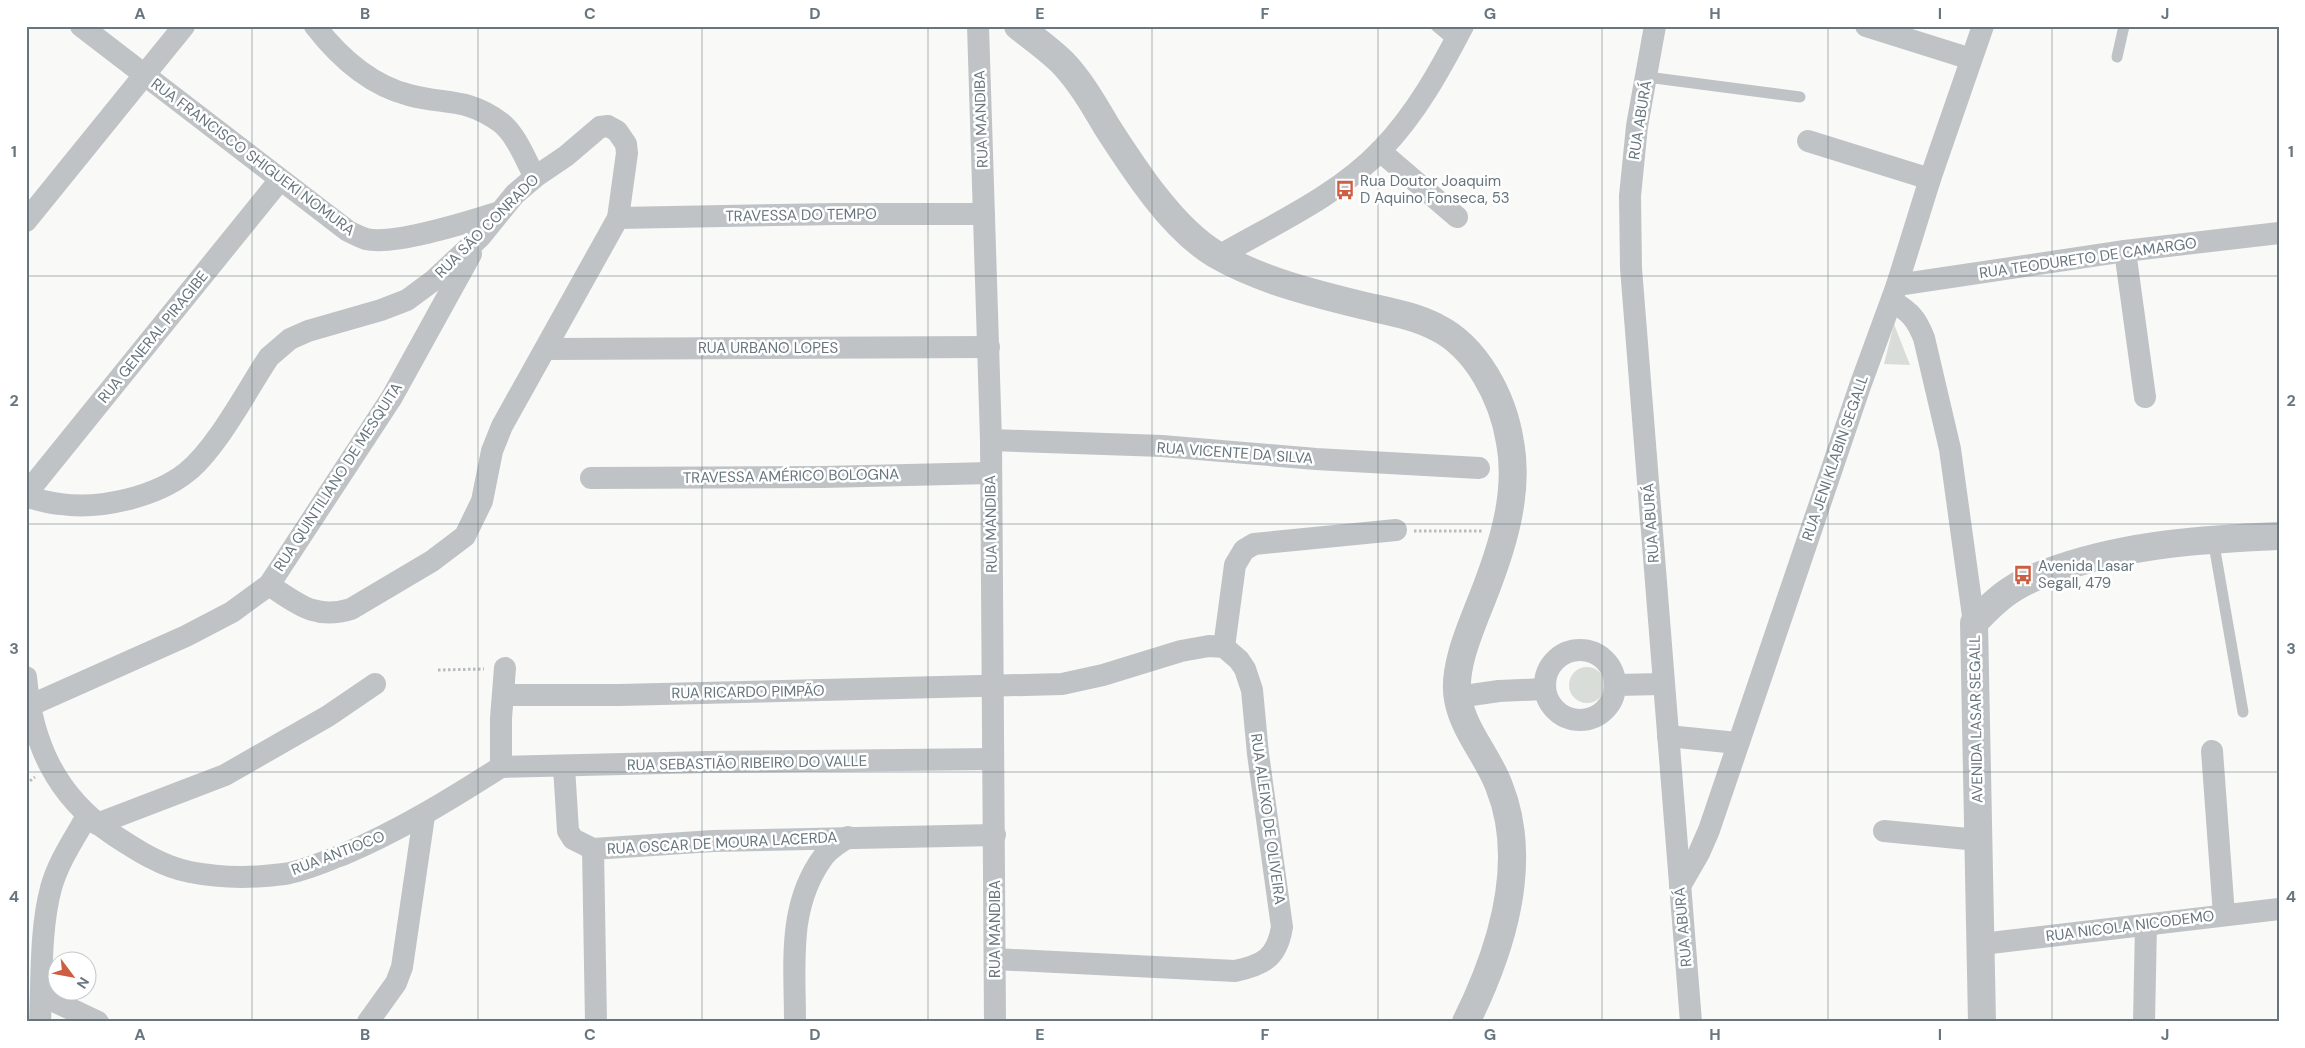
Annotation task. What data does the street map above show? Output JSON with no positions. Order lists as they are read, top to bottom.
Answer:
{
  "streets": {
    "street": [
      "RUA MANDIBA",
      "RUA ABURÁ",
      "RUA FRANCISCO SHIGUEKI NOMURA",
      "TRAVESSA DO TEMPO",
      "RUA SÃO CONRADO",
      "RUA TEODURETO DE CAMARGO",
      "RUA GENERAL PIRAGIBE",
      "RUA URBANO LOPES",
      "RUA VICENTE DA SILVA",
      "RUA JENI KLABIN SEGALL",
      "TRAVESSA AMÉRICO BOLOGNA",
      "RUA QUINTILIANO DE MESQUITA",
      "RUA RICARDO PIMPÃO",
      "AVENIDA LASAR SEGALL",
      "RUA SEBASTIÃO RIBEIRO DO VALLE",
      "RUA ALEIXO DE OLIVEIRA",
      "RUA OSCAR DE MOURA LACERDA",
      "RUA ANTIOCO",
      "RUA NICOLA NICODEMO"
    ]
  },
  "crossings": [
    ["RUA MANDIBA", "TRAVESSA DO TEMPO"],
    ["RUA MANDIBA", "RUA URBANO LOPES"],
    ["RUA MANDIBA", "RUA VICENTE DA SILVA"],
    ["RUA MANDIBA", "TRAVESSA AMÉRICO BOLOGNA"],
    ["RUA MANDIBA", "RUA RICARDO PIMPÃO"],
    ["RUA MANDIBA", "RUA SEBASTIÃO RIBEIRO DO VALLE"],
    ["RUA MANDIBA", "RUA ALEIXO DE OLIVEIRA"],
    ["RUA MANDIBA", "RUA OSCAR DE MOURA LACERDA"],
    ["RUA ABURÁ", "RUA JENI KLABIN SEGALL"],
    ["RUA FRANCISCO SHIGUEKI NOMURA", "RUA SÃO CONRADO"],
    ["RUA FRANCISCO SHIGUEKI NOMURA", "RUA GENERAL PIRAGIBE"],
    ["TRAVESSA DO TEMPO", "RUA QUINTILIANO DE MESQUITA"],
    ["RUA SÃO CONRADO", "RUA GENERAL PIRAGIBE"],
    ["RUA SÃO CONRADO", "RUA QUINTILIANO DE MESQUITA"],
    ["RUA TEODURETO DE CAMARGO", "RUA JENI KLABIN SEGALL"],
    ["RUA URBANO LOPES", "RUA QUINTILIANO DE MESQUITA"],
    ["AVENIDA LASAR SEGALL", "RUA NICOLA NICODEMO"],
    ["RUA SEBASTIÃO RIBEIRO DO VALLE", "RUA ANTIOCO"]
  ],
  "places": {
    "bus stop": ["Rua Doutor Joaquim D Aquino Fonseca, 53", "Avenida Lasar Segall, 479"]
  },
  "north": "bottom right",
  "grid": {
    "columns": [
      "A",
      "B",
      "C",
      "D",
      "E",
      "F",
      "G",
      "H",
      "I",
      "J"
    ],
    "rows": [
      "1",
      "2",
      "3",
      "4"
    ]
  }
}
